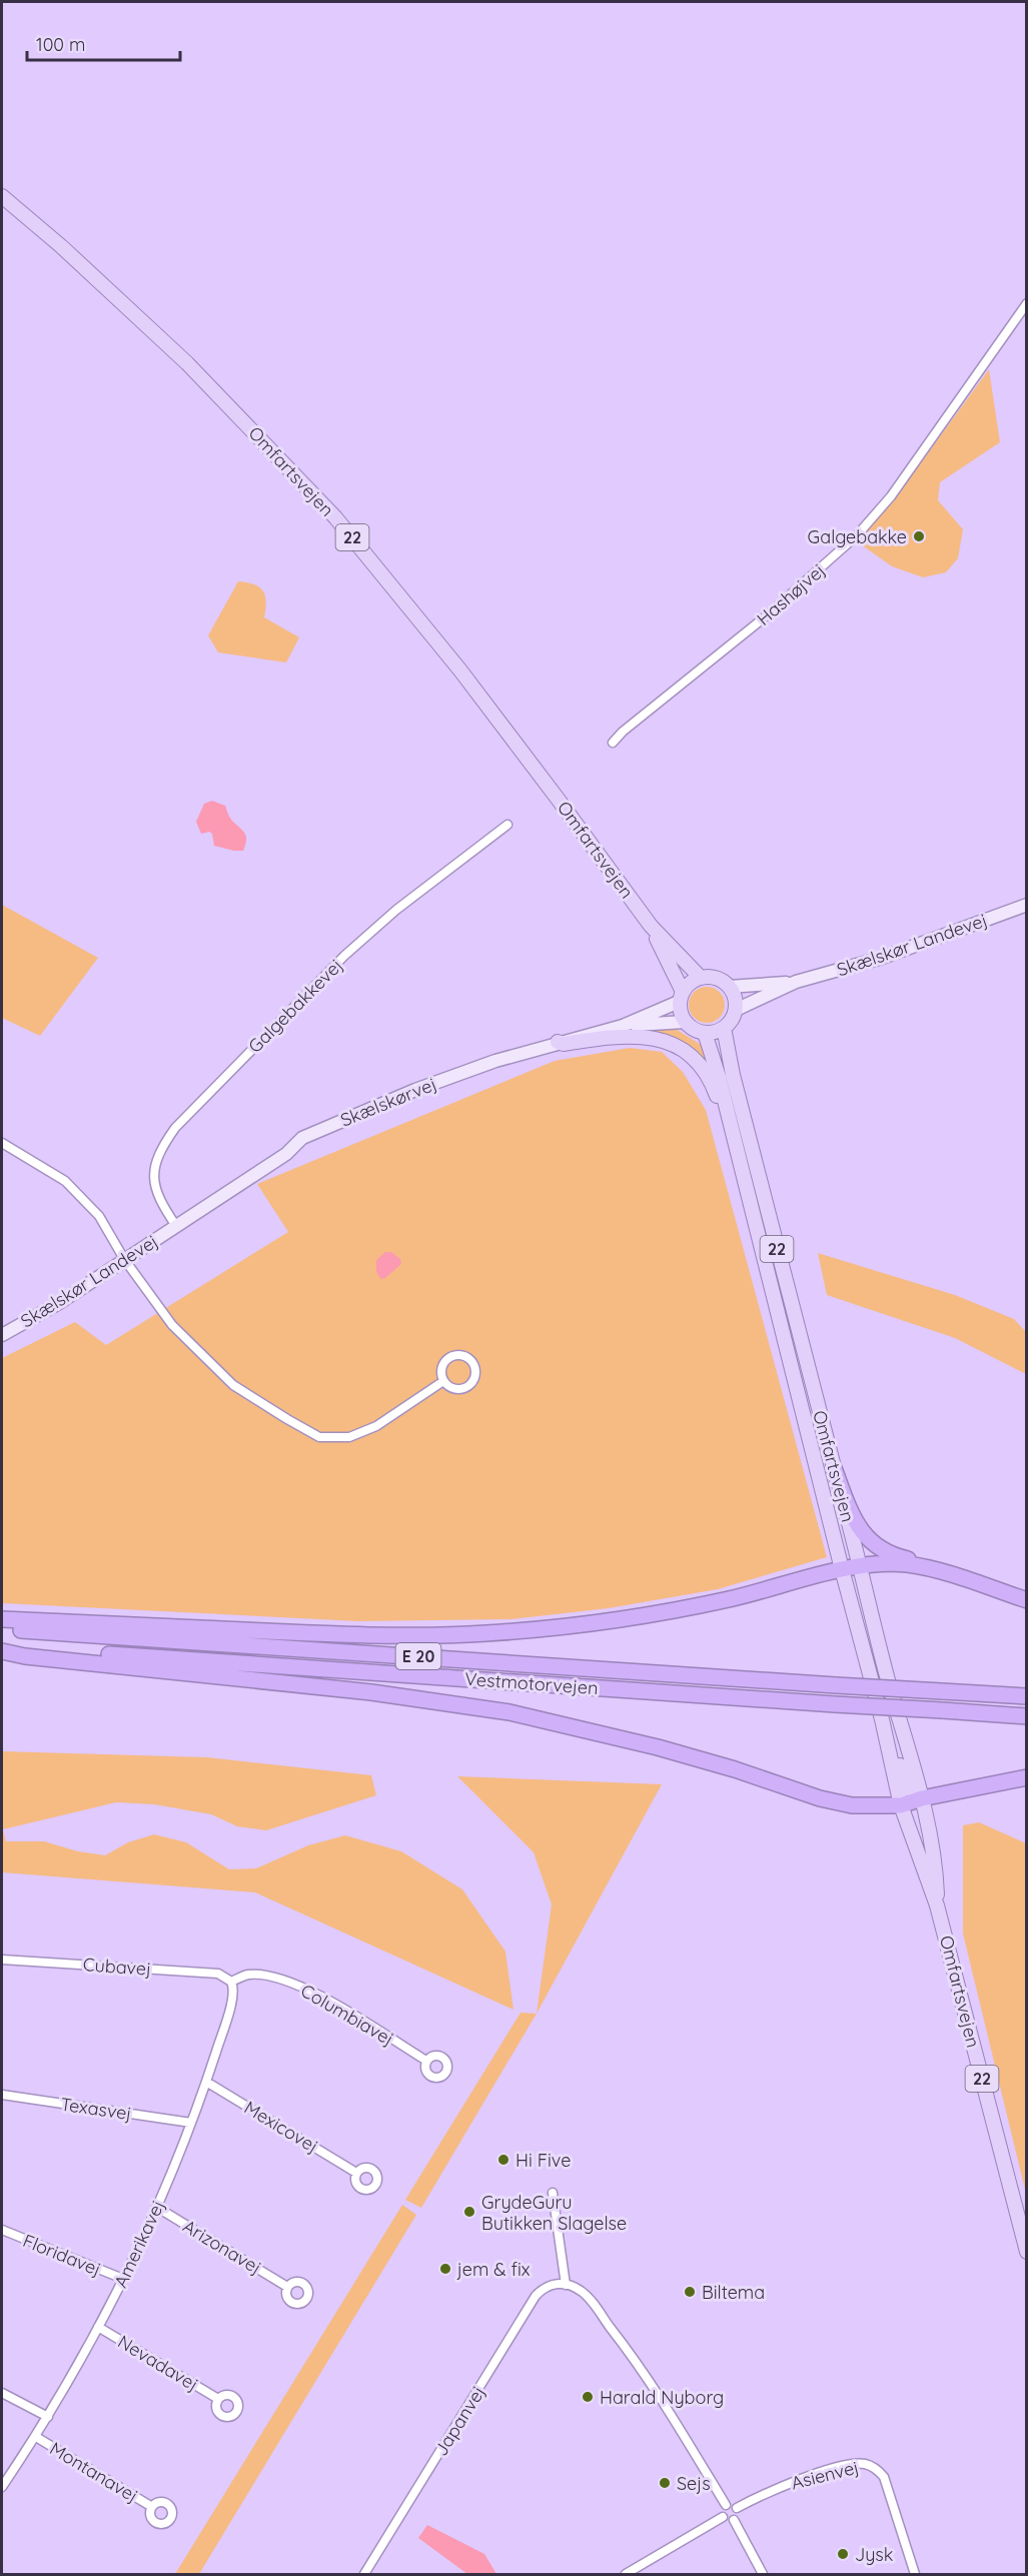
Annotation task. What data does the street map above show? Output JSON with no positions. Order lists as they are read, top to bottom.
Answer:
{
  "streets": {
    "highway": ["E 20", "Vestmotorvejen"],
    "main road": ["Omfartsvejen", "22"],
    "street": [
      "Hashøjvej",
      "Skælskør Landevej",
      "Galgebakkevej",
      "Skælskørvej",
      "Cubavej",
      "Columbiavej",
      "Texasvej",
      "Mexicovej",
      "Amerikavej",
      "Arizonavej",
      "Floridavej",
      "Nevadavej",
      "Japanvej",
      "Montanavej",
      "Asienvej"
    ]
  },
  "crossings": [
    ["Omfartsvejen", "22"],
    ["Omfartsvejen", "Skælskør Landevej"],
    ["Omfartsvejen", "Skælskørvej"],
    ["22", "Skælskør Landevej"],
    ["22", "Skælskørvej"],
    ["Skælskør Landevej", "Galgebakkevej"],
    ["Skælskør Landevej", "Skælskørvej"],
    ["Galgebakkevej", "Skælskørvej"],
    ["Cubavej", "Columbiavej"],
    ["Cubavej", "Amerikavej"],
    ["Columbiavej", "Amerikavej"],
    ["Texasvej", "Amerikavej"],
    ["Mexicovej", "Amerikavej"],
    ["Amerikavej", "Arizonavej"],
    ["Amerikavej", "Floridavej"],
    ["Amerikavej", "Nevadavej"],
    ["Amerikavej", "Montanavej"]
  ],
  "places": [
    "Galgebakke",
    "Hi Five",
    "GrydeGuru Butikken Slagelse",
    "jem & fix",
    "Biltema",
    "Harald Nyborg",
    "Sejs",
    "Jysk"
  ],
  "scale_bar": "100 m"
}
